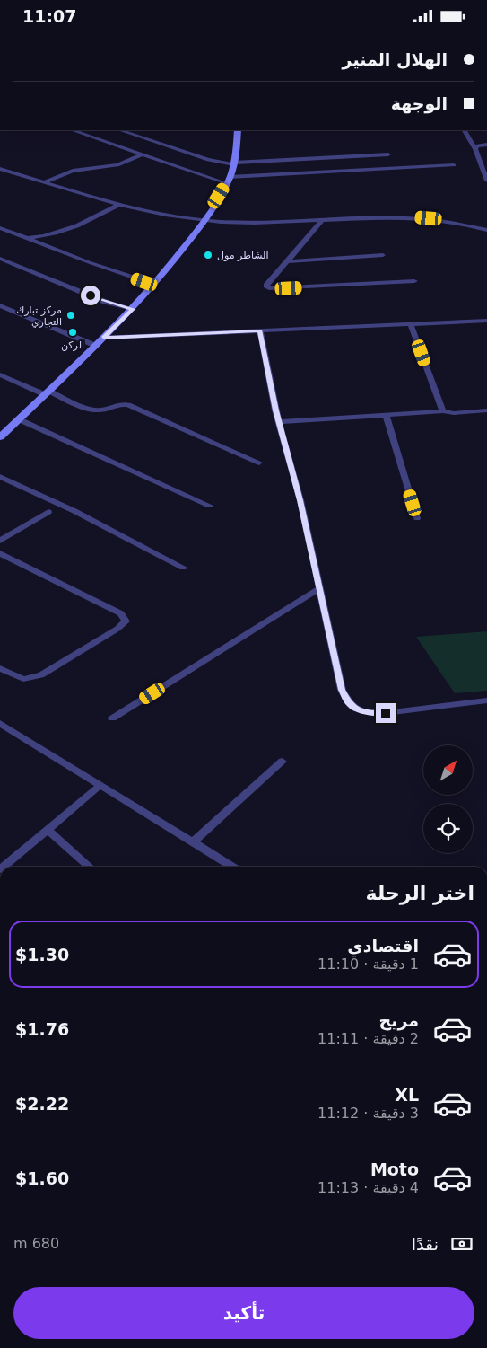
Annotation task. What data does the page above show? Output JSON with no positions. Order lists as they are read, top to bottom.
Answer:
{
  "places": ["الشاطر مول", "مركز تبارك التجاري", "الركن"],
  "north": "top right",
  "page": {
    "status": "11:07",
    "banner": ["الهلال المنير", "الوجهة"],
    "heading": "اختر الرحلة",
    "list": [
      {
        "name": "اقتصادي",
        "note": "1 دقيقة · 11:10",
        "value": "$1.30"
      },
      {
        "name": "مريح",
        "note": "2 دقيقة · 11:11",
        "value": "$1.76"
      },
      {
        "name": "XL",
        "note": "3 دقيقة · 11:12",
        "value": "$2.22"
      },
      {
        "name": "Moto",
        "note": "4 دقيقة · 11:13",
        "value": "$1.60"
      }
    ],
    "pay": ["نقدًا", "680 m"],
    "buttons": "تأكيد"
  }
}
